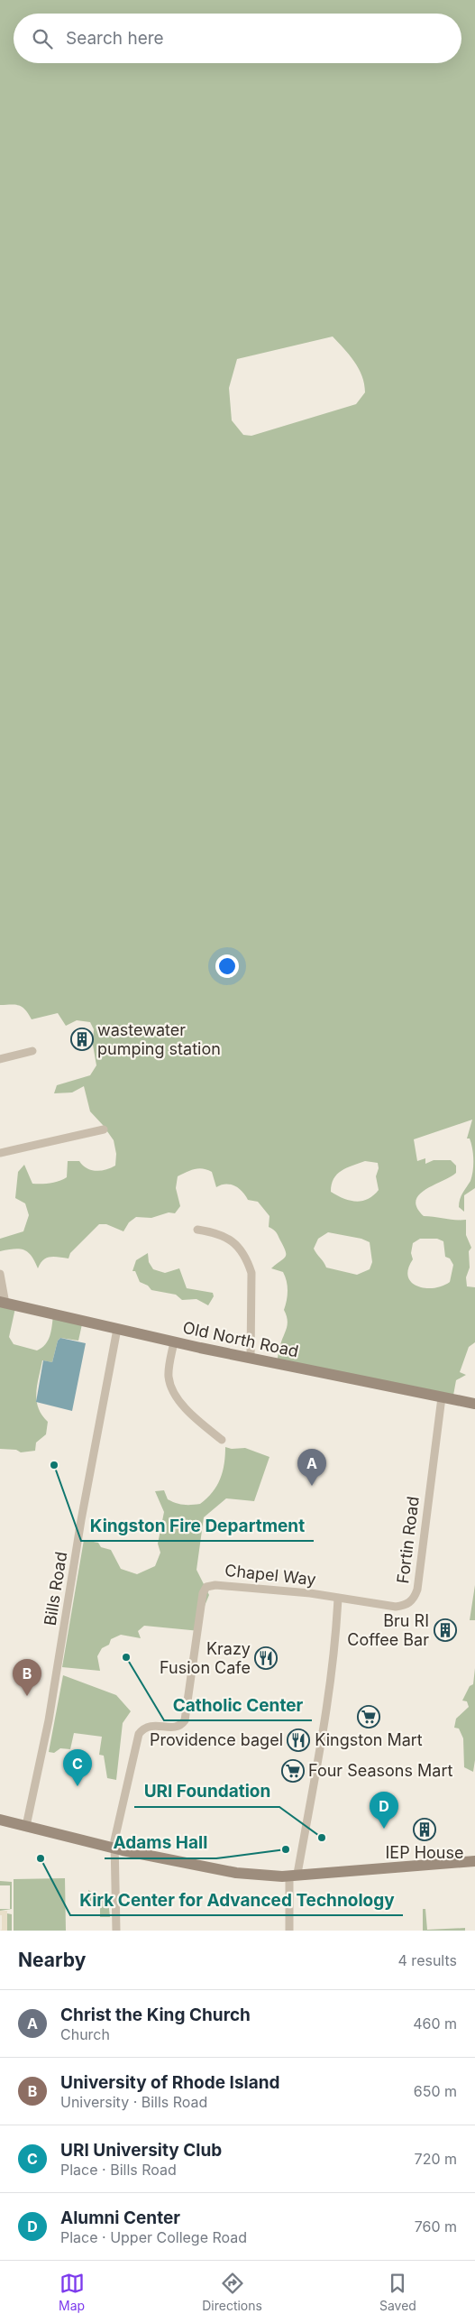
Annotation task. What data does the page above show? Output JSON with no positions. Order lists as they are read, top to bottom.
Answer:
{
  "streets": {
    "street": [
      "Old North Road",
      "Fortin Road",
      "Chapel Way",
      "Bills Road"
    ]
  },
  "crossings": [
    ["Old North Road", "Fortin Road"],
    ["Old North Road", "Bills Road"],
    ["Fortin Road", "Chapel Way"]
  ],
  "places": {
    "building": ["wastewater pumping station", "Bru RI Coffee Bar", "IEP House"],
    "other": [
      "Kingston Fire Department",
      "Catholic Center",
      "URI Foundation",
      "Adams Hall",
      "Kirk Center for Advanced Technology"
    ],
    "restaurant": ["Krazy Fusion Cafe", "Providence bagel"],
    "supermarket": ["Kingston Mart", "Four Seasons Mart"]
  },
  "page": {
    "search": "Search here",
    "pins": [
      "A",
      "B",
      "C",
      "D"
    ],
    "heading": ["Nearby", "4 results"],
    "list": [
      {
        "mark": "A",
        "name": "Christ the King Church",
        "note": "Church",
        "value": "460 m"
      },
      {
        "mark": "B",
        "name": "University of Rhode Island",
        "note": "University · Bills Road",
        "value": "650 m"
      },
      {
        "mark": "C",
        "name": "URI University Club",
        "note": "Place · Bills Road",
        "value": "720 m"
      },
      {
        "mark": "D",
        "name": "Alumni Center",
        "note": "Place · Upper College Road",
        "value": "760 m"
      }
    ],
    "nav": ["Map", "Directions", "Saved"]
  }
}
